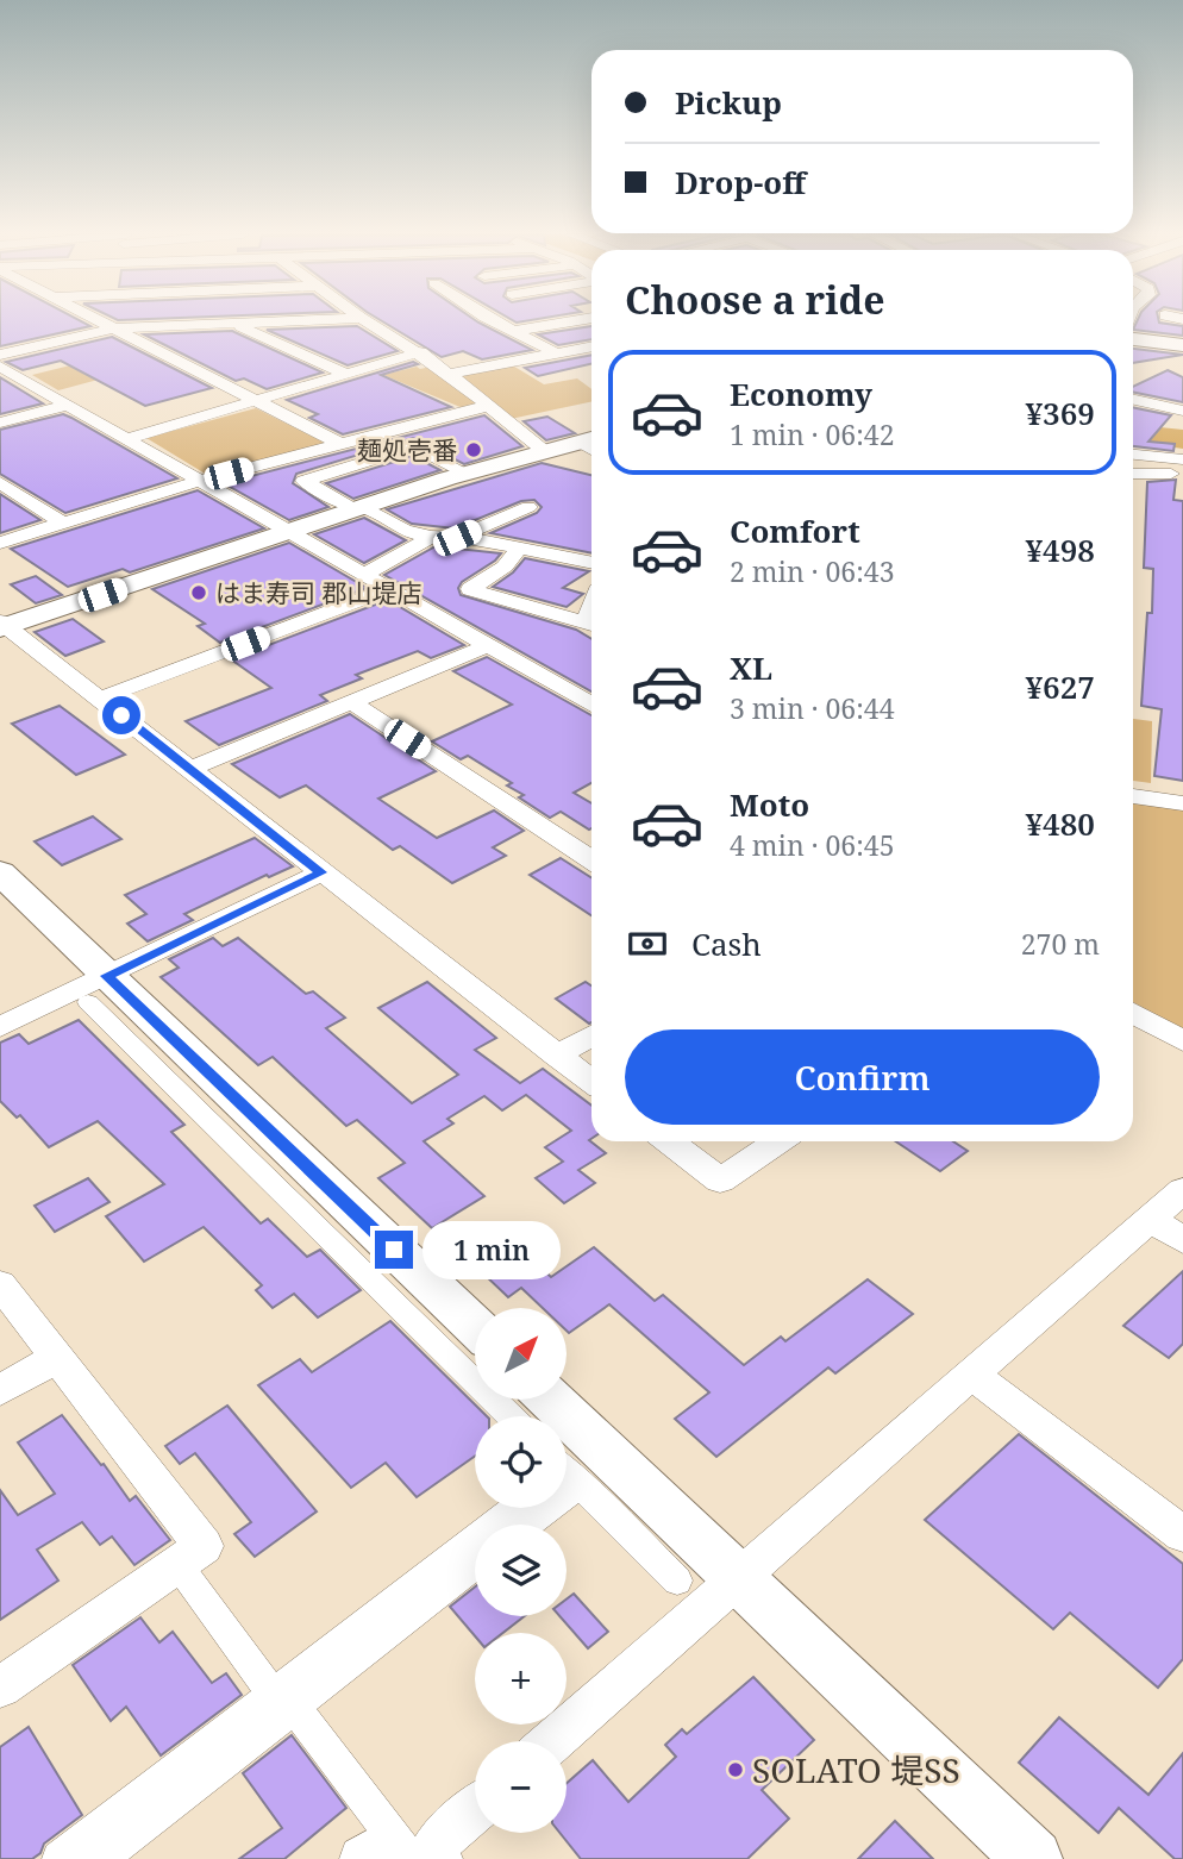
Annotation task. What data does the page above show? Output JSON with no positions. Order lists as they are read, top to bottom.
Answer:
{
  "places": ["麺処壱番", "はま寿司 郡山堤店", "SOLATO 堤SS"],
  "north": "top right",
  "page": {
    "banner": ["Pickup", "Drop-off"],
    "heading": "Choose a ride",
    "list": [
      {
        "name": "Economy",
        "note": "1 min · 06:42",
        "value": "¥369"
      },
      {
        "name": "Comfort",
        "note": "2 min · 06:43",
        "value": "¥498"
      },
      {
        "name": "XL",
        "note": "3 min · 06:44",
        "value": "¥627"
      },
      {
        "name": "Moto",
        "note": "4 min · 06:45",
        "value": "¥480"
      }
    ],
    "pay": ["Cash", "270 m"],
    "buttons": "Confirm",
    "bubble": "1 min",
    "map_buttons": ["+", "−"]
  }
}
